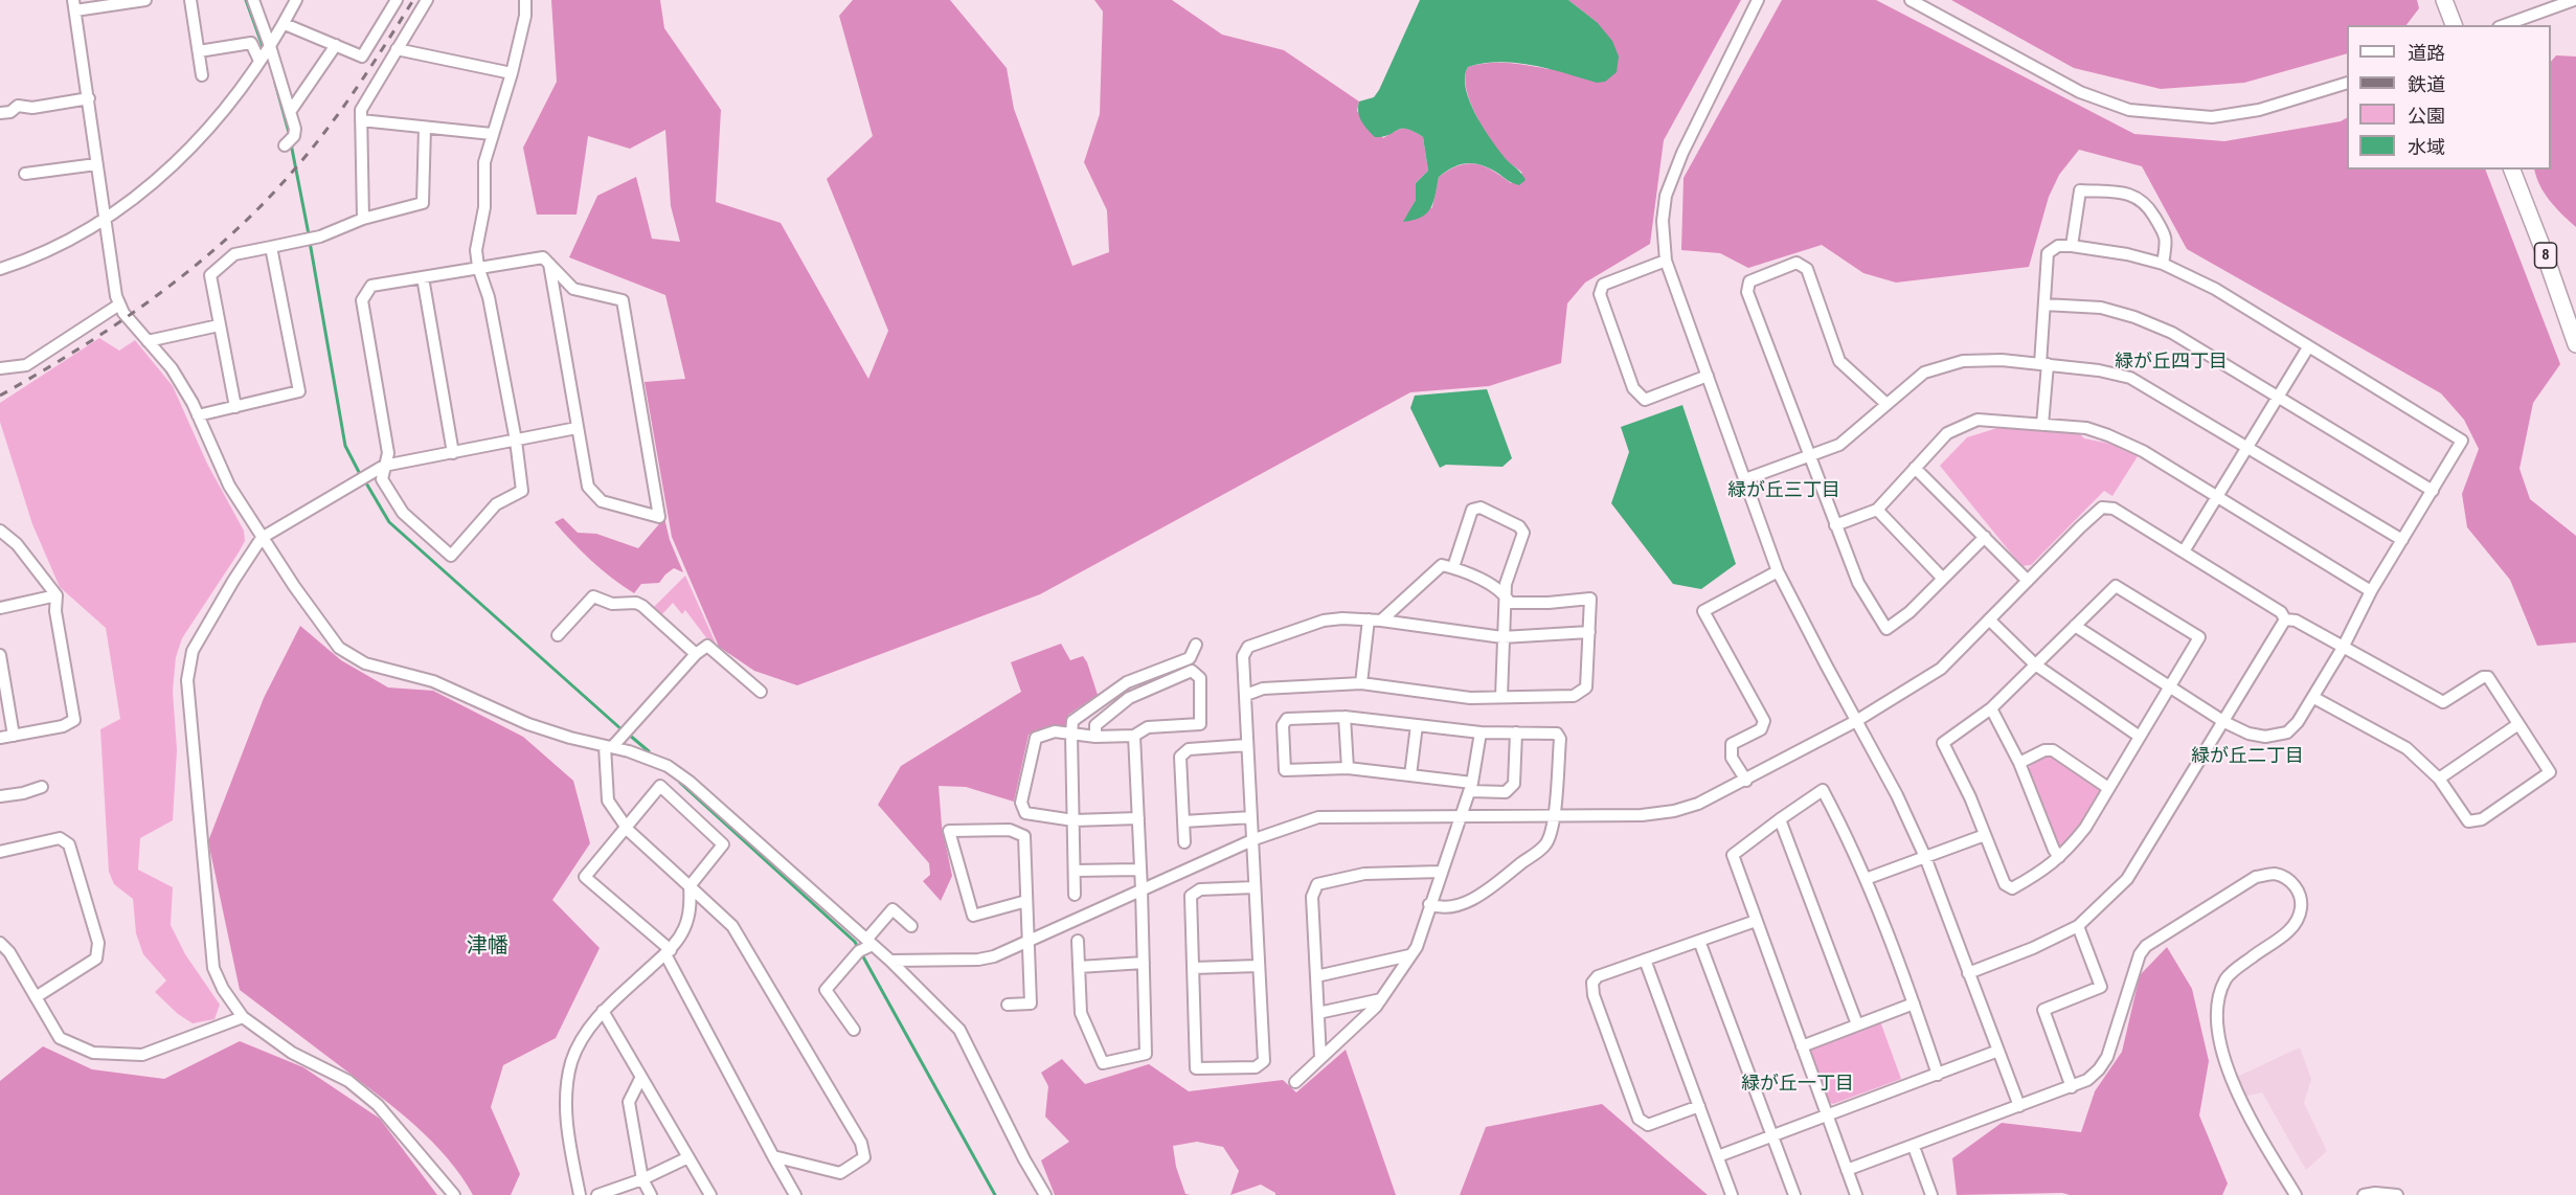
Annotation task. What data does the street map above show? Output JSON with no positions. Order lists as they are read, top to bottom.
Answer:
{
  "streets": {
    "highway": ["8"]
  },
  "districts": [
    "緑が丘四丁目",
    "緑が丘三丁目",
    "緑が丘二丁目",
    "津幡",
    "緑が丘一丁目"
  ],
  "legend": [
    "道路",
    "鉄道",
    "公園",
    "水域"
  ]
}
